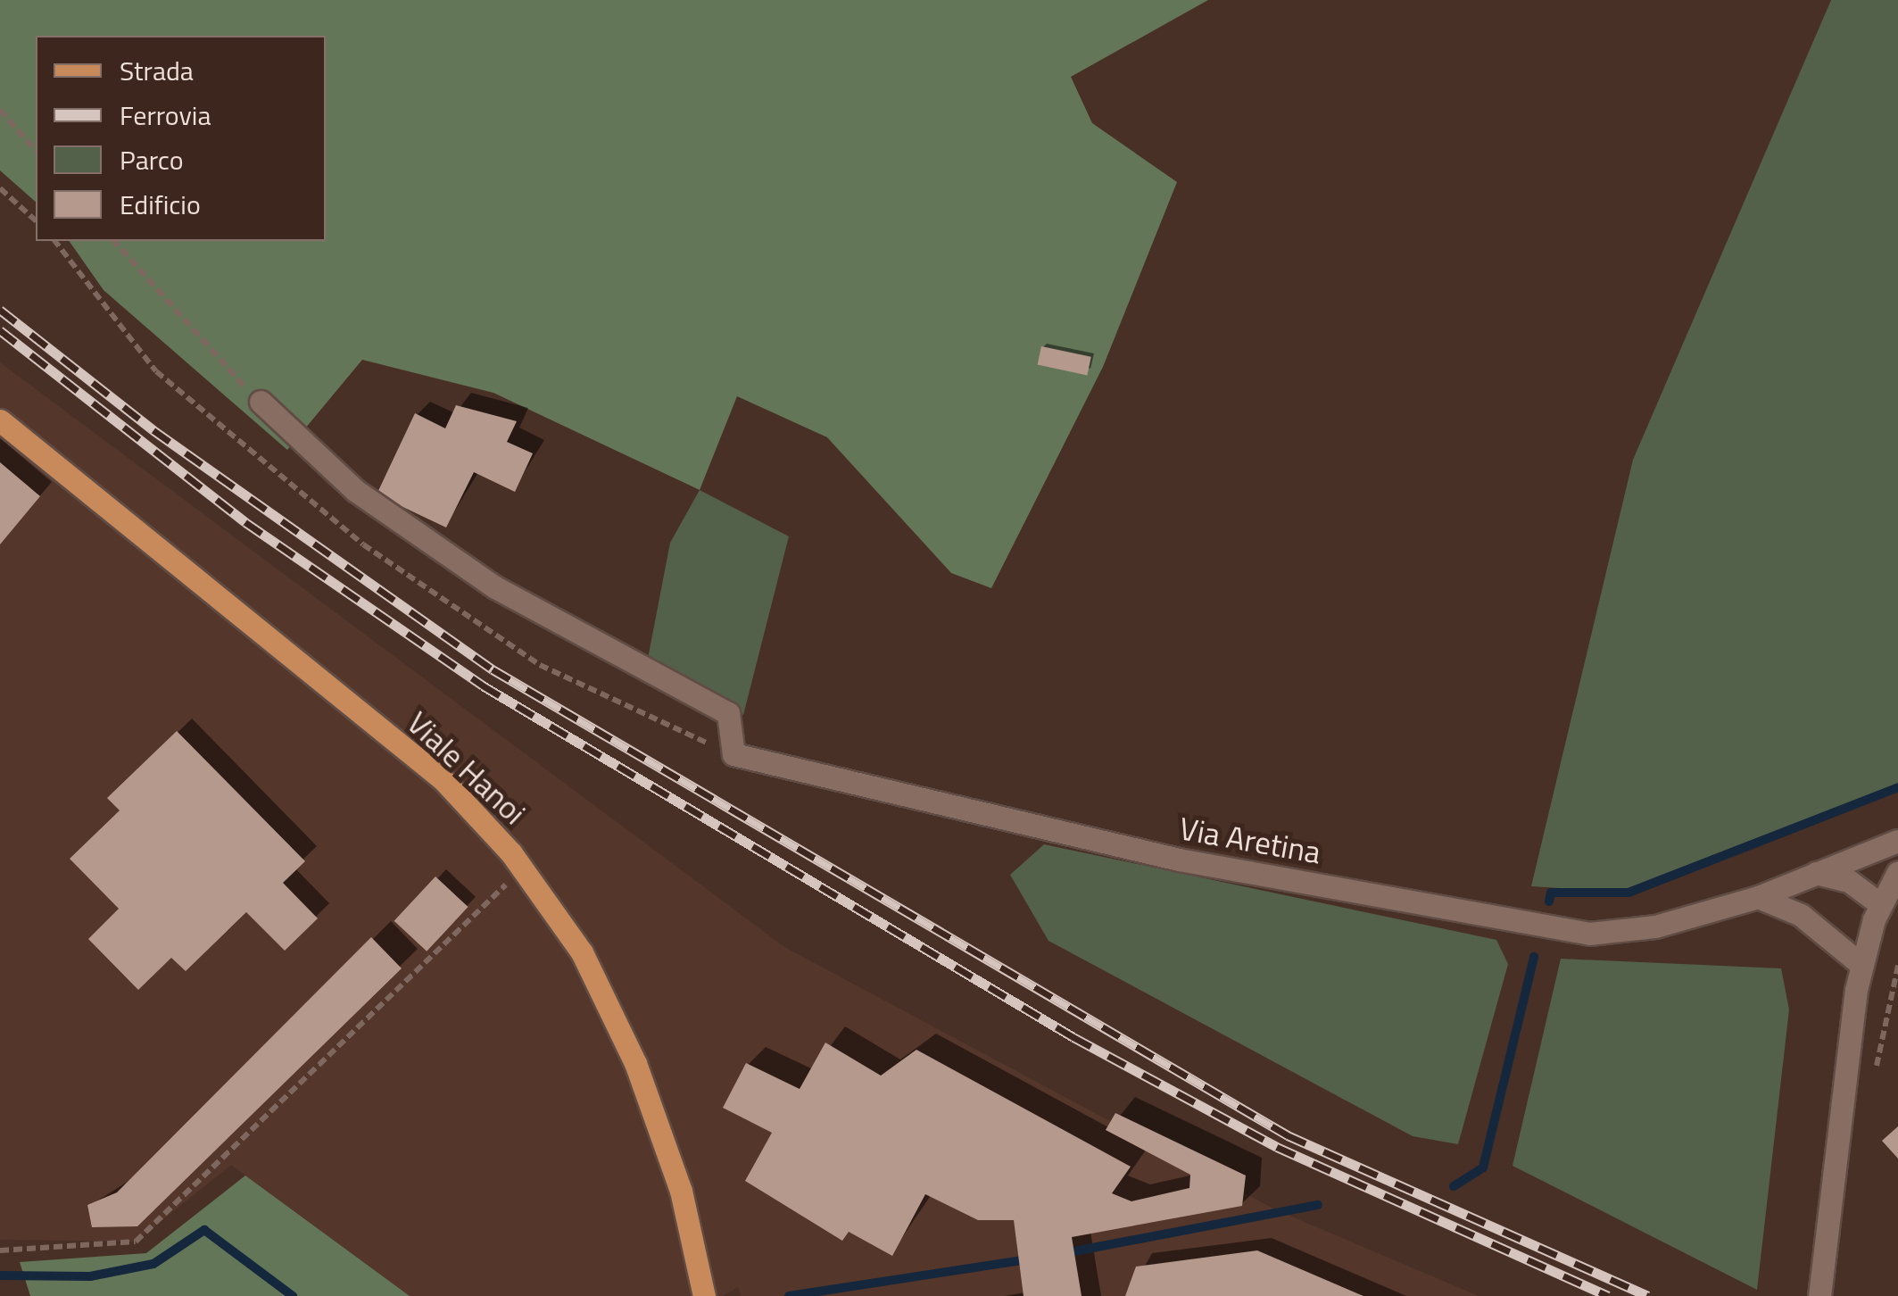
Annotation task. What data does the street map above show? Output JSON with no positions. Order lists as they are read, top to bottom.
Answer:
{
  "streets": {
    "main road": ["Viale Hanoi"],
    "street": ["Via Aretina"]
  },
  "legend": [
    "Strada",
    "Ferrovia",
    "Parco",
    "Edificio"
  ]
}
